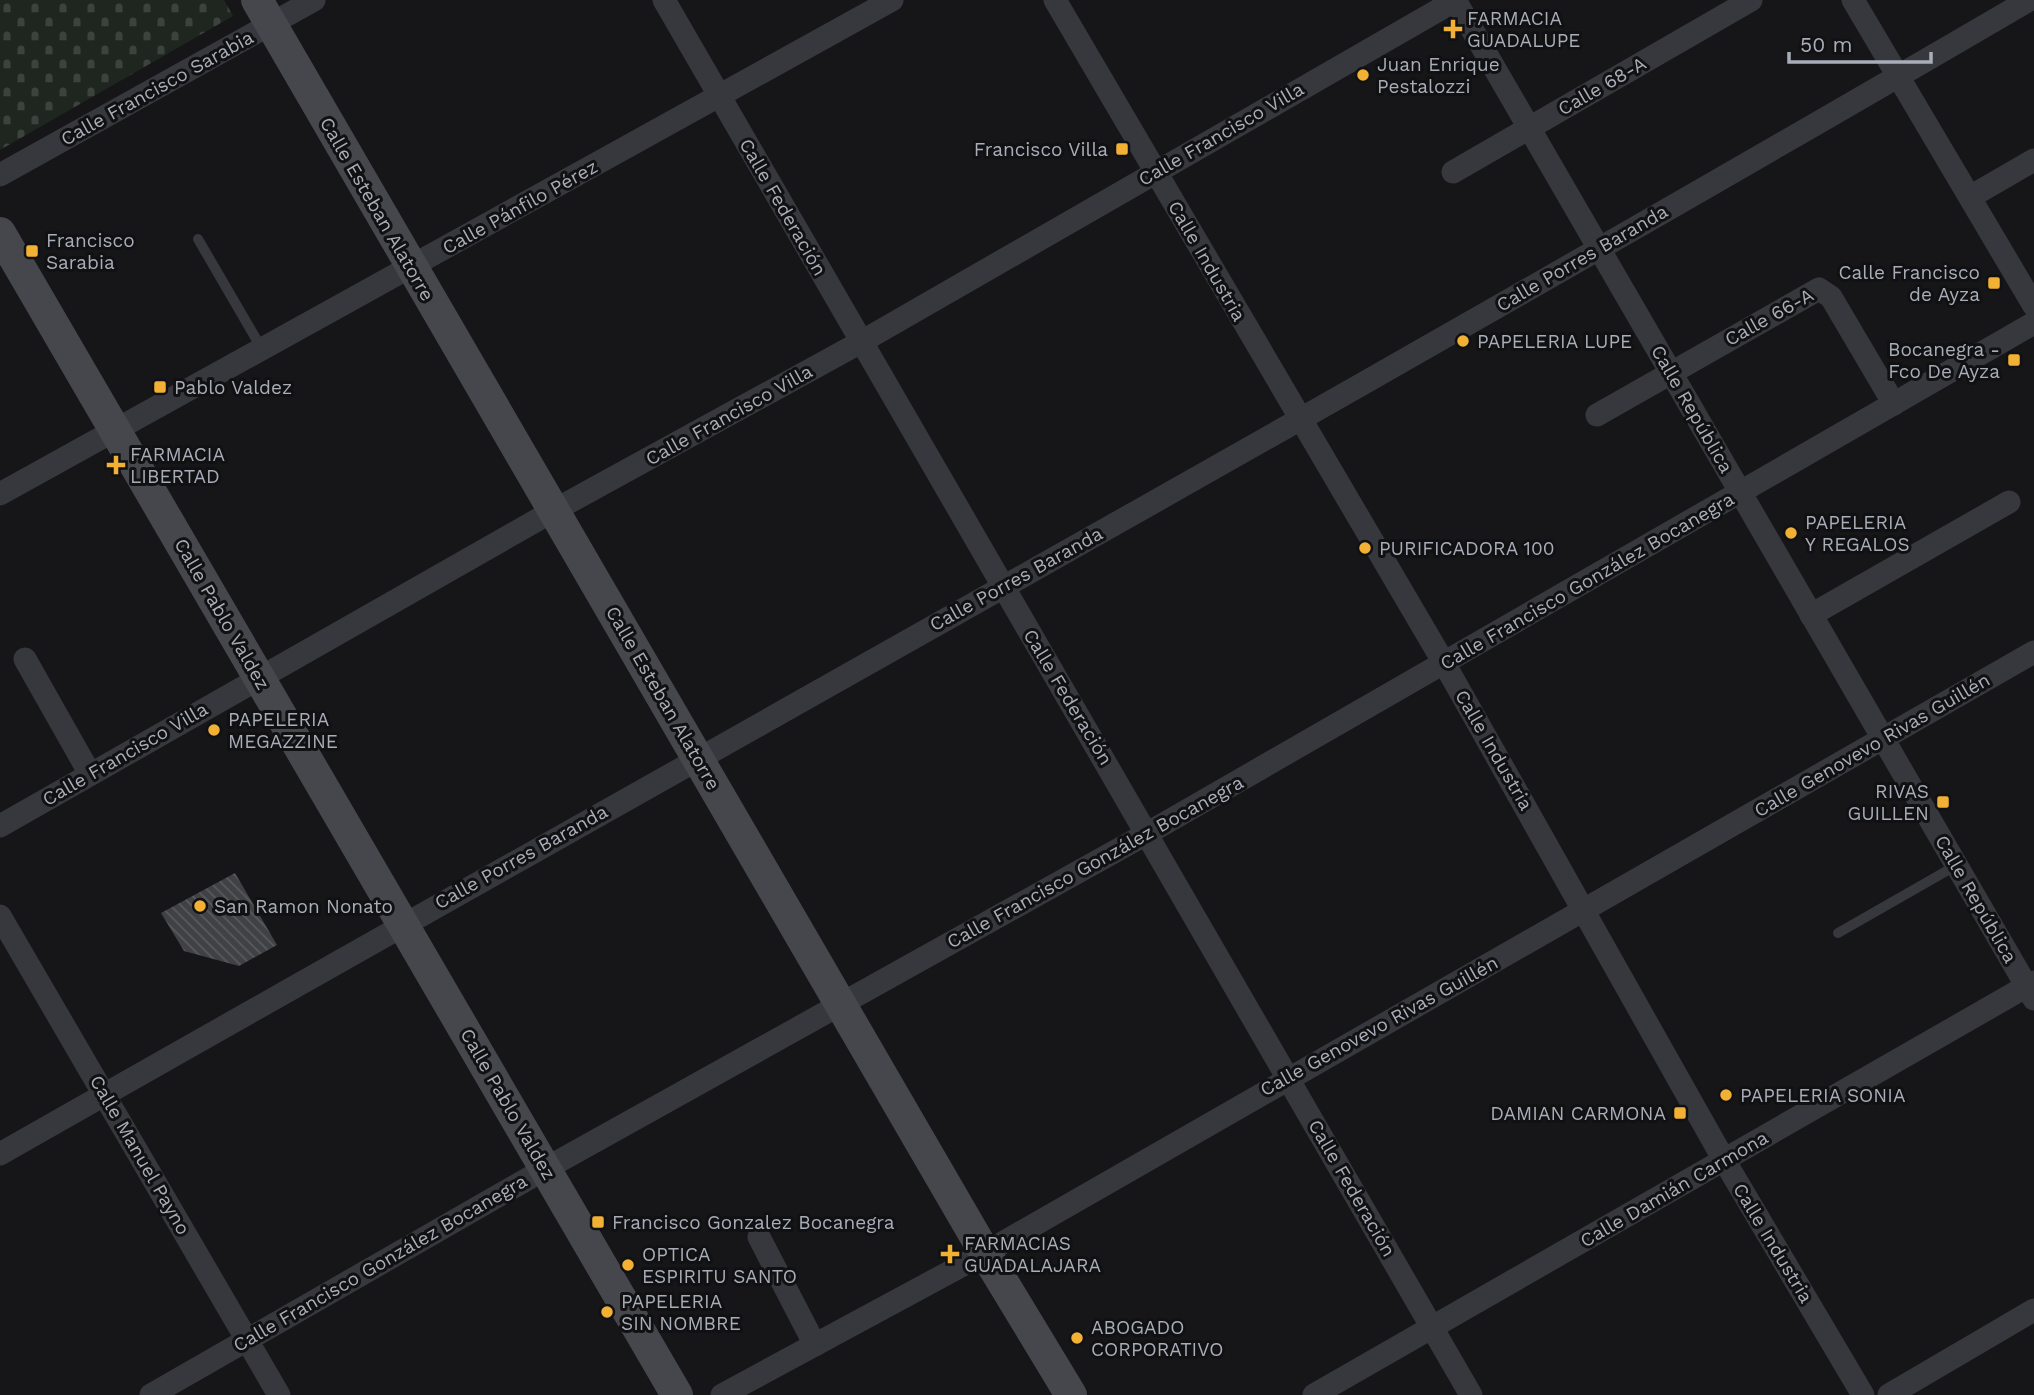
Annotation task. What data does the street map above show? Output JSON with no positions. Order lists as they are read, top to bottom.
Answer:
{
  "streets": {
    "street": [
      "Calle 68-A",
      "Calle Francisco Sarabia",
      "Calle Francisco Villa",
      "Calle Pánfilo Pérez",
      "Calle Federación",
      "Calle Esteban Alatorre",
      "Calle Porres Baranda",
      "Calle Industria",
      "Calle 66-A",
      "Calle República",
      "Calle Francisco González Bocanegra",
      "Calle Pablo Valdez",
      "Calle Genovevo Rivas Guillén",
      "Calle Manuel Payno",
      "Calle Damián Carmona"
    ]
  },
  "crossings": [
    ["Calle 68-A", "Calle República"],
    ["Calle Francisco Sarabia", "Calle Esteban Alatorre"],
    ["Calle Francisco Villa", "Calle Federación"],
    ["Calle Francisco Villa", "Calle Esteban Alatorre"],
    ["Calle Francisco Villa", "Calle Industria"],
    ["Calle Francisco Villa", "Calle República"],
    ["Calle Francisco Villa", "Calle Pablo Valdez"],
    ["Calle Pánfilo Pérez", "Calle Federación"],
    ["Calle Pánfilo Pérez", "Calle Esteban Alatorre"],
    ["Calle Pánfilo Pérez", "Calle Pablo Valdez"],
    ["Calle Federación", "Calle Porres Baranda"],
    ["Calle Federación", "Calle Francisco González Bocanegra"],
    ["Calle Federación", "Calle Genovevo Rivas Guillén"],
    ["Calle Federación", "Calle Damián Carmona"],
    ["Calle Esteban Alatorre", "Calle Porres Baranda"],
    ["Calle Esteban Alatorre", "Calle Francisco González Bocanegra"],
    ["Calle Esteban Alatorre", "Calle Genovevo Rivas Guillén"],
    ["Calle Porres Baranda", "Calle Industria"],
    ["Calle Porres Baranda", "Calle República"],
    ["Calle Porres Baranda", "Calle Pablo Valdez"],
    ["Calle Porres Baranda", "Calle Manuel Payno"],
    ["Calle Industria", "Calle Francisco González Bocanegra"],
    ["Calle Industria", "Calle Genovevo Rivas Guillén"],
    ["Calle Industria", "Calle Damián Carmona"],
    ["Calle 66-A", "Calle República"],
    ["Calle 66-A", "Calle Francisco González Bocanegra"],
    ["Calle República", "Calle Francisco González Bocanegra"],
    ["Calle República", "Calle Genovevo Rivas Guillén"],
    ["Calle República", "Calle Damián Carmona"],
    ["Calle Francisco González Bocanegra", "Calle Pablo Valdez"],
    ["Calle Francisco González Bocanegra", "Calle Manuel Payno"]
  ],
  "places": {
    "health": ["FARMACIA GUADALUPE", "FARMACIA LIBERTAD", "FARMACIAS GUADALAJARA"],
    "other": [
      "Juan Enrique Pestalozzi",
      "PAPELERIA LUPE",
      "PAPELERIA Y REGALOS",
      "PURIFICADORA 100",
      "PAPELERIA MEGAZZINE",
      "San Ramon Nonato",
      "PAPELERIA SONIA",
      "OPTICA ESPIRITU SANTO",
      "PAPELERIA SIN NOMBRE",
      "ABOGADO CORPORATIVO"
    ],
    "transit": [
      "Francisco Villa",
      "Francisco Sarabia",
      "Calle Francisco de Ayza",
      "Bocanegra - Fco De Ayza",
      "Pablo Valdez",
      "RIVAS GUILLEN",
      "DAMIAN CARMONA",
      "Francisco Gonzalez Bocanegra"
    ]
  },
  "scale_bar": "50 m"
}
